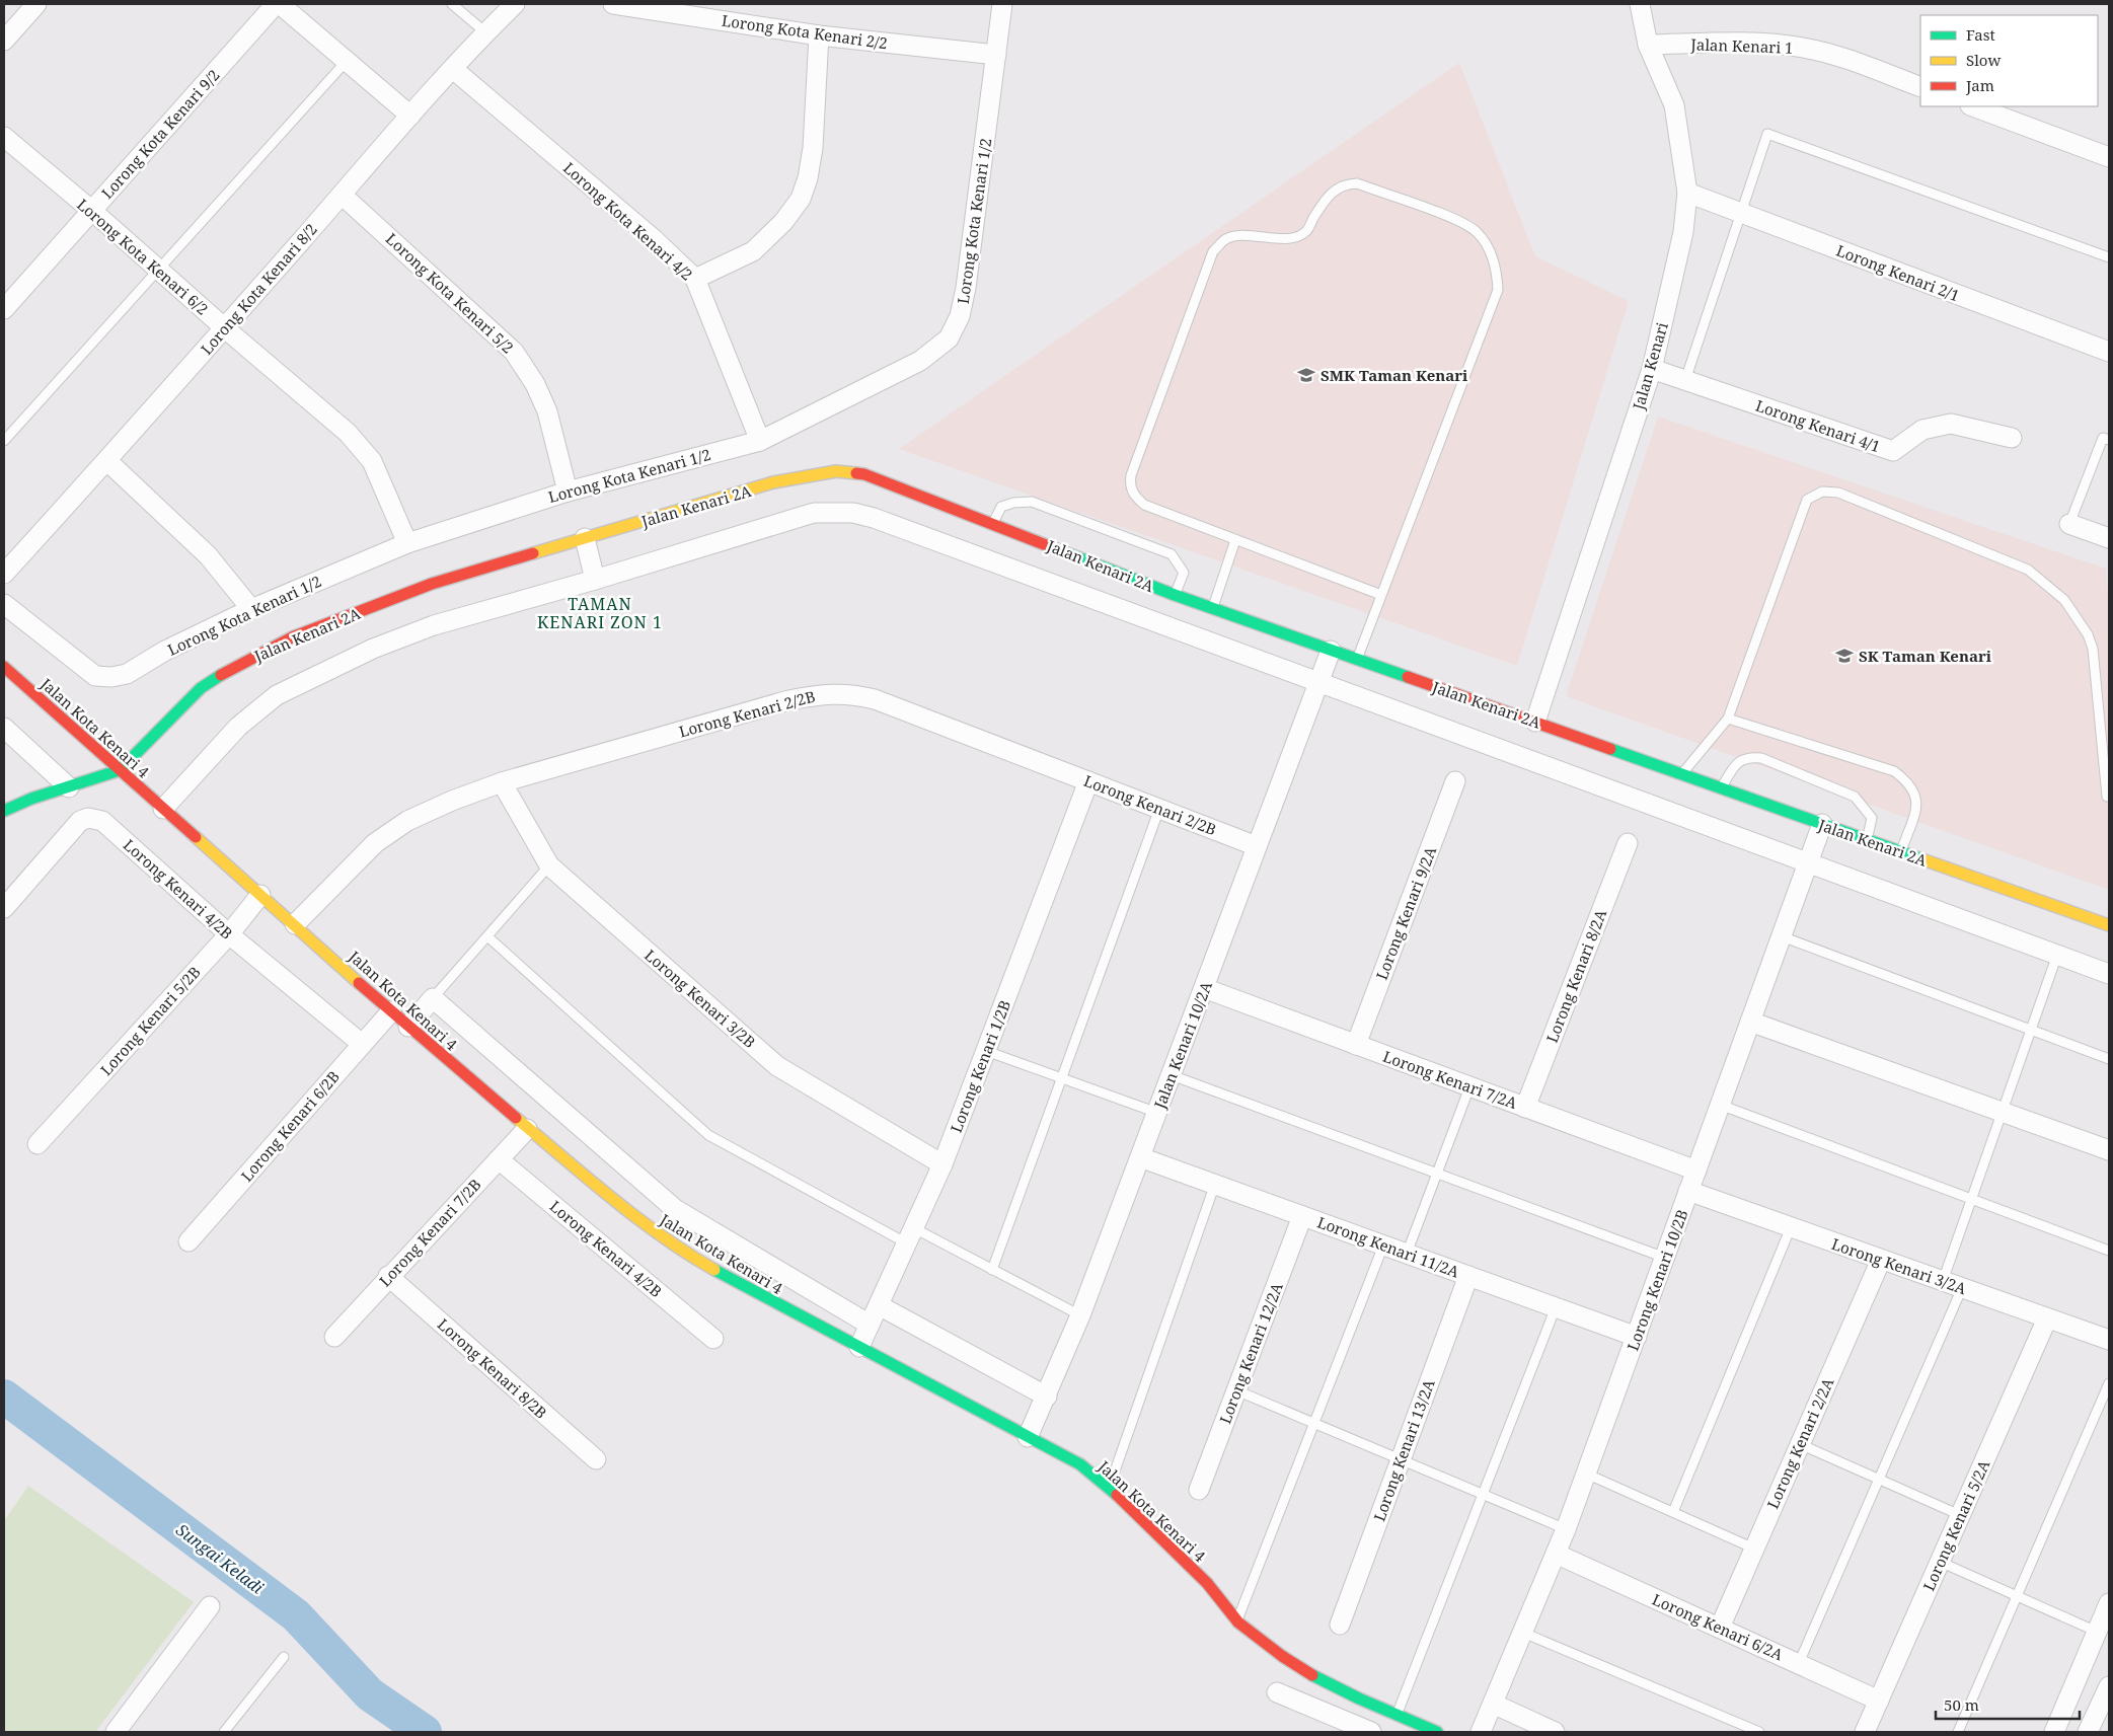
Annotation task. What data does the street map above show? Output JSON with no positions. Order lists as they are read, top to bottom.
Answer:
{
  "streets": {
    "street": [
      "Lorong Kota Kenari 2/2",
      "Jalan Kenari 1",
      "Lorong Kota Kenari 9/2",
      "Lorong Kota Kenari 4/2",
      "Lorong Kota Kenari 1/2",
      "Lorong Kota Kenari 6/2",
      "Lorong Kenari 2/1",
      "Lorong Kota Kenari 8/2",
      "Lorong Kota Kenari 5/2",
      "Jalan Kenari",
      "Lorong Kenari 4/1",
      "Jalan Kenari 2A",
      "Lorong Kenari 2/2B",
      "Jalan Kota Kenari 4",
      "Lorong Kenari 4/2B",
      "Lorong Kenari 9/2A",
      "Lorong Kenari 8/2A",
      "Lorong Kenari 3/2B",
      "Lorong Kenari 5/2B",
      "Jalan Kenari 10/2A",
      "Lorong Kenari 1/2B",
      "Lorong Kenari 7/2A",
      "Lorong Kenari 6/2B",
      "Lorong Kenari 7/2B",
      "Lorong Kenari 11/2A",
      "Lorong Kenari 3/2A",
      "Lorong Kenari 10/2B",
      "Lorong Kenari 12/2A",
      "Lorong Kenari 8/2B",
      "Lorong Kenari 2/2A",
      "Lorong Kenari 13/2A",
      "Lorong Kenari 5/2A",
      "Lorong Kenari 6/2A"
    ]
  },
  "crossings": [
    ["Lorong Kota Kenari 2/2", "Lorong Kota Kenari 1/2"],
    ["Jalan Kenari 1", "Jalan Kenari"],
    ["Lorong Kota Kenari 9/2", "Lorong Kota Kenari 6/2"],
    ["Lorong Kota Kenari 4/2", "Lorong Kota Kenari 1/2"],
    ["Lorong Kota Kenari 4/2", "Lorong Kota Kenari 8/2"],
    ["Lorong Kota Kenari 1/2", "Lorong Kota Kenari 6/2"],
    ["Lorong Kota Kenari 1/2", "Lorong Kota Kenari 5/2"],
    ["Lorong Kota Kenari 6/2", "Lorong Kota Kenari 8/2"],
    ["Lorong Kenari 2/1", "Jalan Kenari"],
    ["Lorong Kota Kenari 8/2", "Lorong Kota Kenari 5/2"],
    ["Jalan Kenari", "Lorong Kenari 4/1"],
    ["Jalan Kenari", "Jalan Kenari 2A"],
    ["Jalan Kenari 2A", "Jalan Kota Kenari 4"],
    ["Jalan Kenari 2A", "Jalan Kenari 10/2A"],
    ["Jalan Kenari 2A", "Lorong Kenari 10/2B"],
    ["Lorong Kenari 2/2B", "Jalan Kota Kenari 4"],
    ["Lorong Kenari 2/2B", "Lorong Kenari 3/2B"],
    ["Lorong Kenari 2/2B", "Jalan Kenari 10/2A"],
    ["Lorong Kenari 2/2B", "Lorong Kenari 1/2B"],
    ["Jalan Kota Kenari 4", "Lorong Kenari 5/2B"],
    ["Jalan Kota Kenari 4", "Jalan Kenari 10/2A"],
    ["Jalan Kota Kenari 4", "Lorong Kenari 1/2B"],
    ["Jalan Kota Kenari 4", "Lorong Kenari 6/2B"],
    ["Jalan Kota Kenari 4", "Lorong Kenari 7/2B"],
    ["Lorong Kenari 4/2B", "Lorong Kenari 5/2B"],
    ["Lorong Kenari 4/2B", "Lorong Kenari 6/2B"],
    ["Lorong Kenari 4/2B", "Lorong Kenari 7/2B"],
    ["Lorong Kenari 9/2A", "Lorong Kenari 7/2A"],
    ["Lorong Kenari 8/2A", "Lorong Kenari 7/2A"],
    ["Lorong Kenari 3/2B", "Lorong Kenari 1/2B"],
    ["Jalan Kenari 10/2A", "Lorong Kenari 7/2A"],
    ["Jalan Kenari 10/2A", "Lorong Kenari 11/2A"],
    ["Lorong Kenari 7/2A", "Lorong Kenari 10/2B"],
    ["Lorong Kenari 7/2B", "Lorong Kenari 8/2B"],
    ["Lorong Kenari 11/2A", "Lorong Kenari 10/2B"],
    ["Lorong Kenari 11/2A", "Lorong Kenari 12/2A"],
    ["Lorong Kenari 11/2A", "Lorong Kenari 13/2A"],
    ["Lorong Kenari 3/2A", "Lorong Kenari 10/2B"],
    ["Lorong Kenari 3/2A", "Lorong Kenari 2/2A"],
    ["Lorong Kenari 3/2A", "Lorong Kenari 5/2A"],
    ["Lorong Kenari 10/2B", "Lorong Kenari 6/2A"],
    ["Lorong Kenari 2/2A", "Lorong Kenari 6/2A"],
    ["Lorong Kenari 5/2A", "Lorong Kenari 6/2A"]
  ],
  "districts": ["TAMAN KENARI ZON 1"],
  "water": ["Sungai Keladi"],
  "places": {
    "school or university": ["SMK Taman Kenari", "SK Taman Kenari"]
  },
  "legend": ["Fast", "Slow", "Jam"],
  "scale_bar": "50 m"
}
